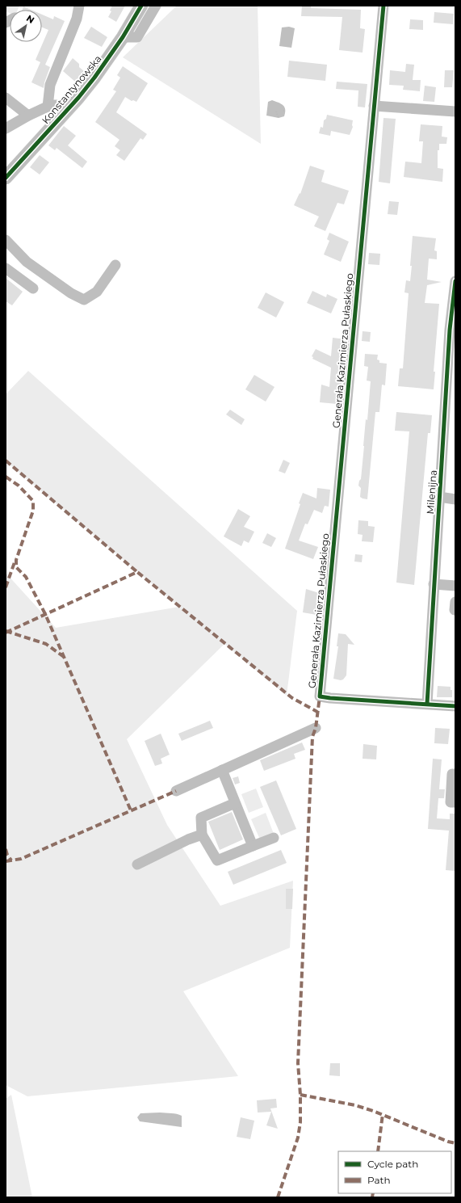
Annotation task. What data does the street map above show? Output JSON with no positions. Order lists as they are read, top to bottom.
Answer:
{
  "streets": {
    "main road": ["Konstantynowska"],
    "street": ["Generała Kazimierza Pułaskiego", "Milenijna"]
  },
  "crossings": [
    ["Generała Kazimierza Pułaskiego", "Milenijna"]
  ],
  "legend": ["Cycle path", "Path"],
  "north": "top right"
}
